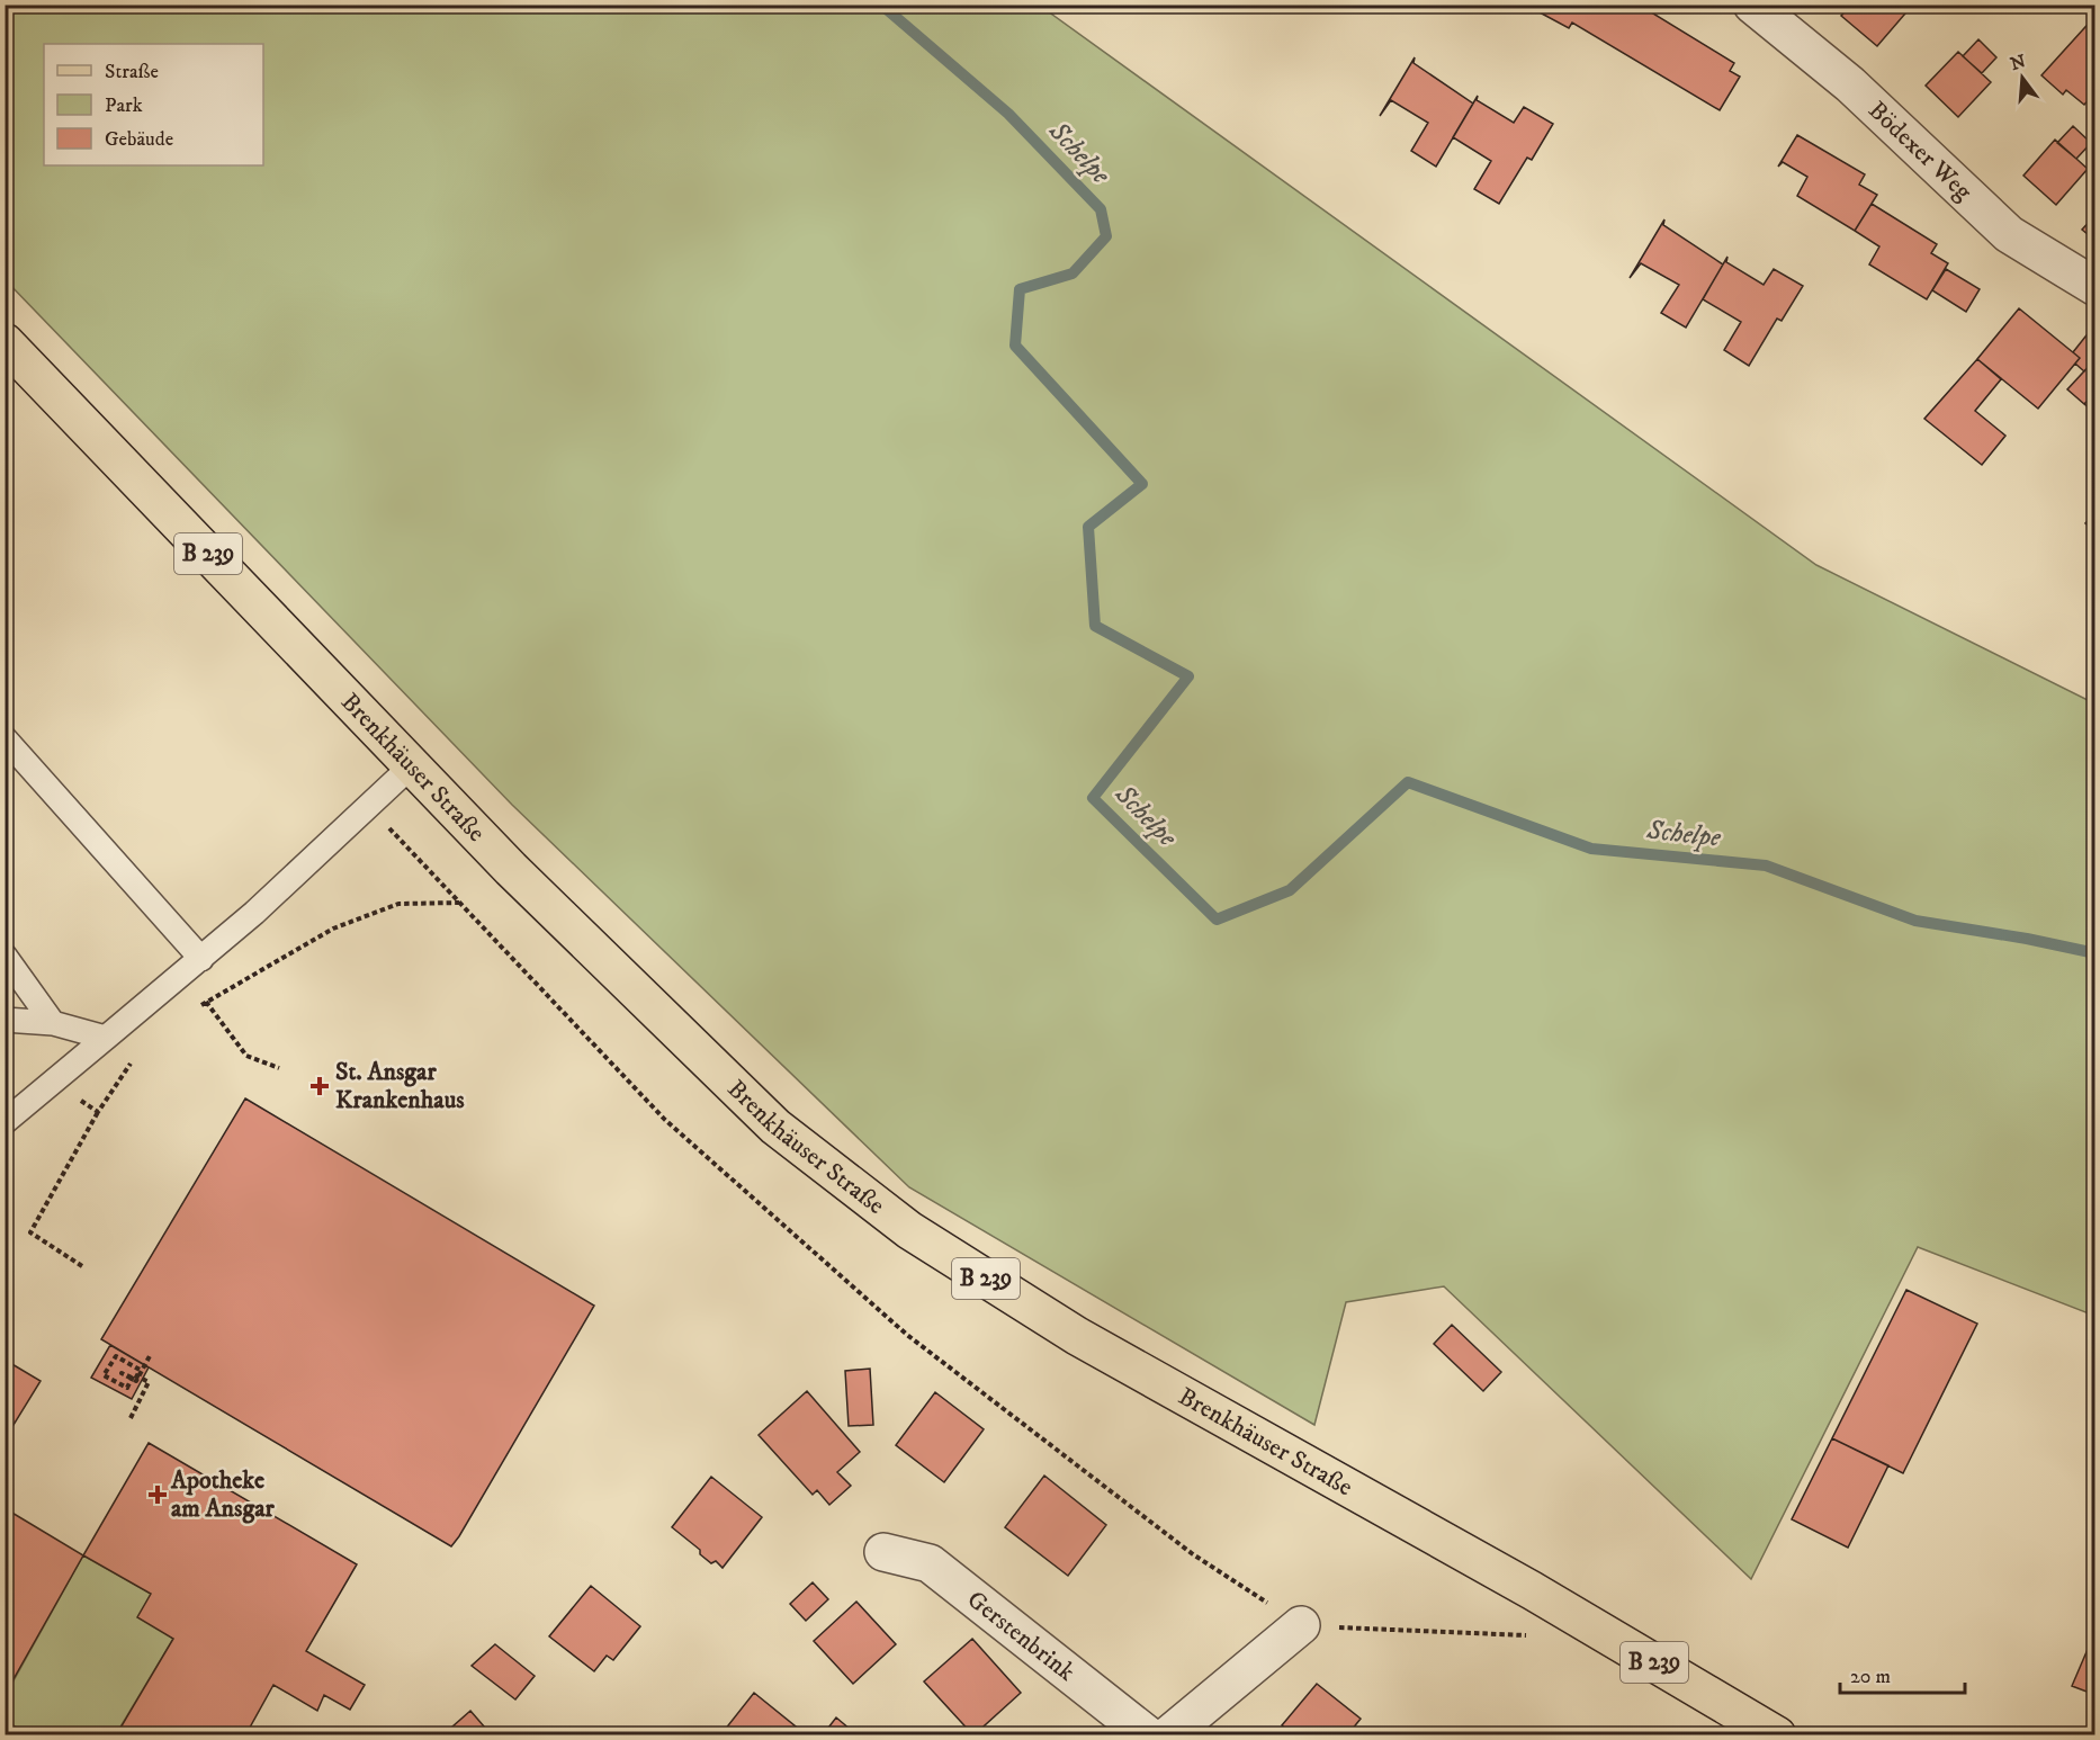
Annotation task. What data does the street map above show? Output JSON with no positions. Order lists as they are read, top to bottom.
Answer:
{
  "streets": {
    "main road": ["B 239", "Brenkhäuser Straße"],
    "street": ["Bödexer Weg", "Gerstenbrink"]
  },
  "water": ["Schelpe"],
  "places": {
    "health": ["St. Ansgar Krankenhaus", "Apotheke am Ansgar"]
  },
  "legend": ["Straße", "Park", "Gebäude"],
  "scale_bar": "20 m",
  "north": "top"
}
